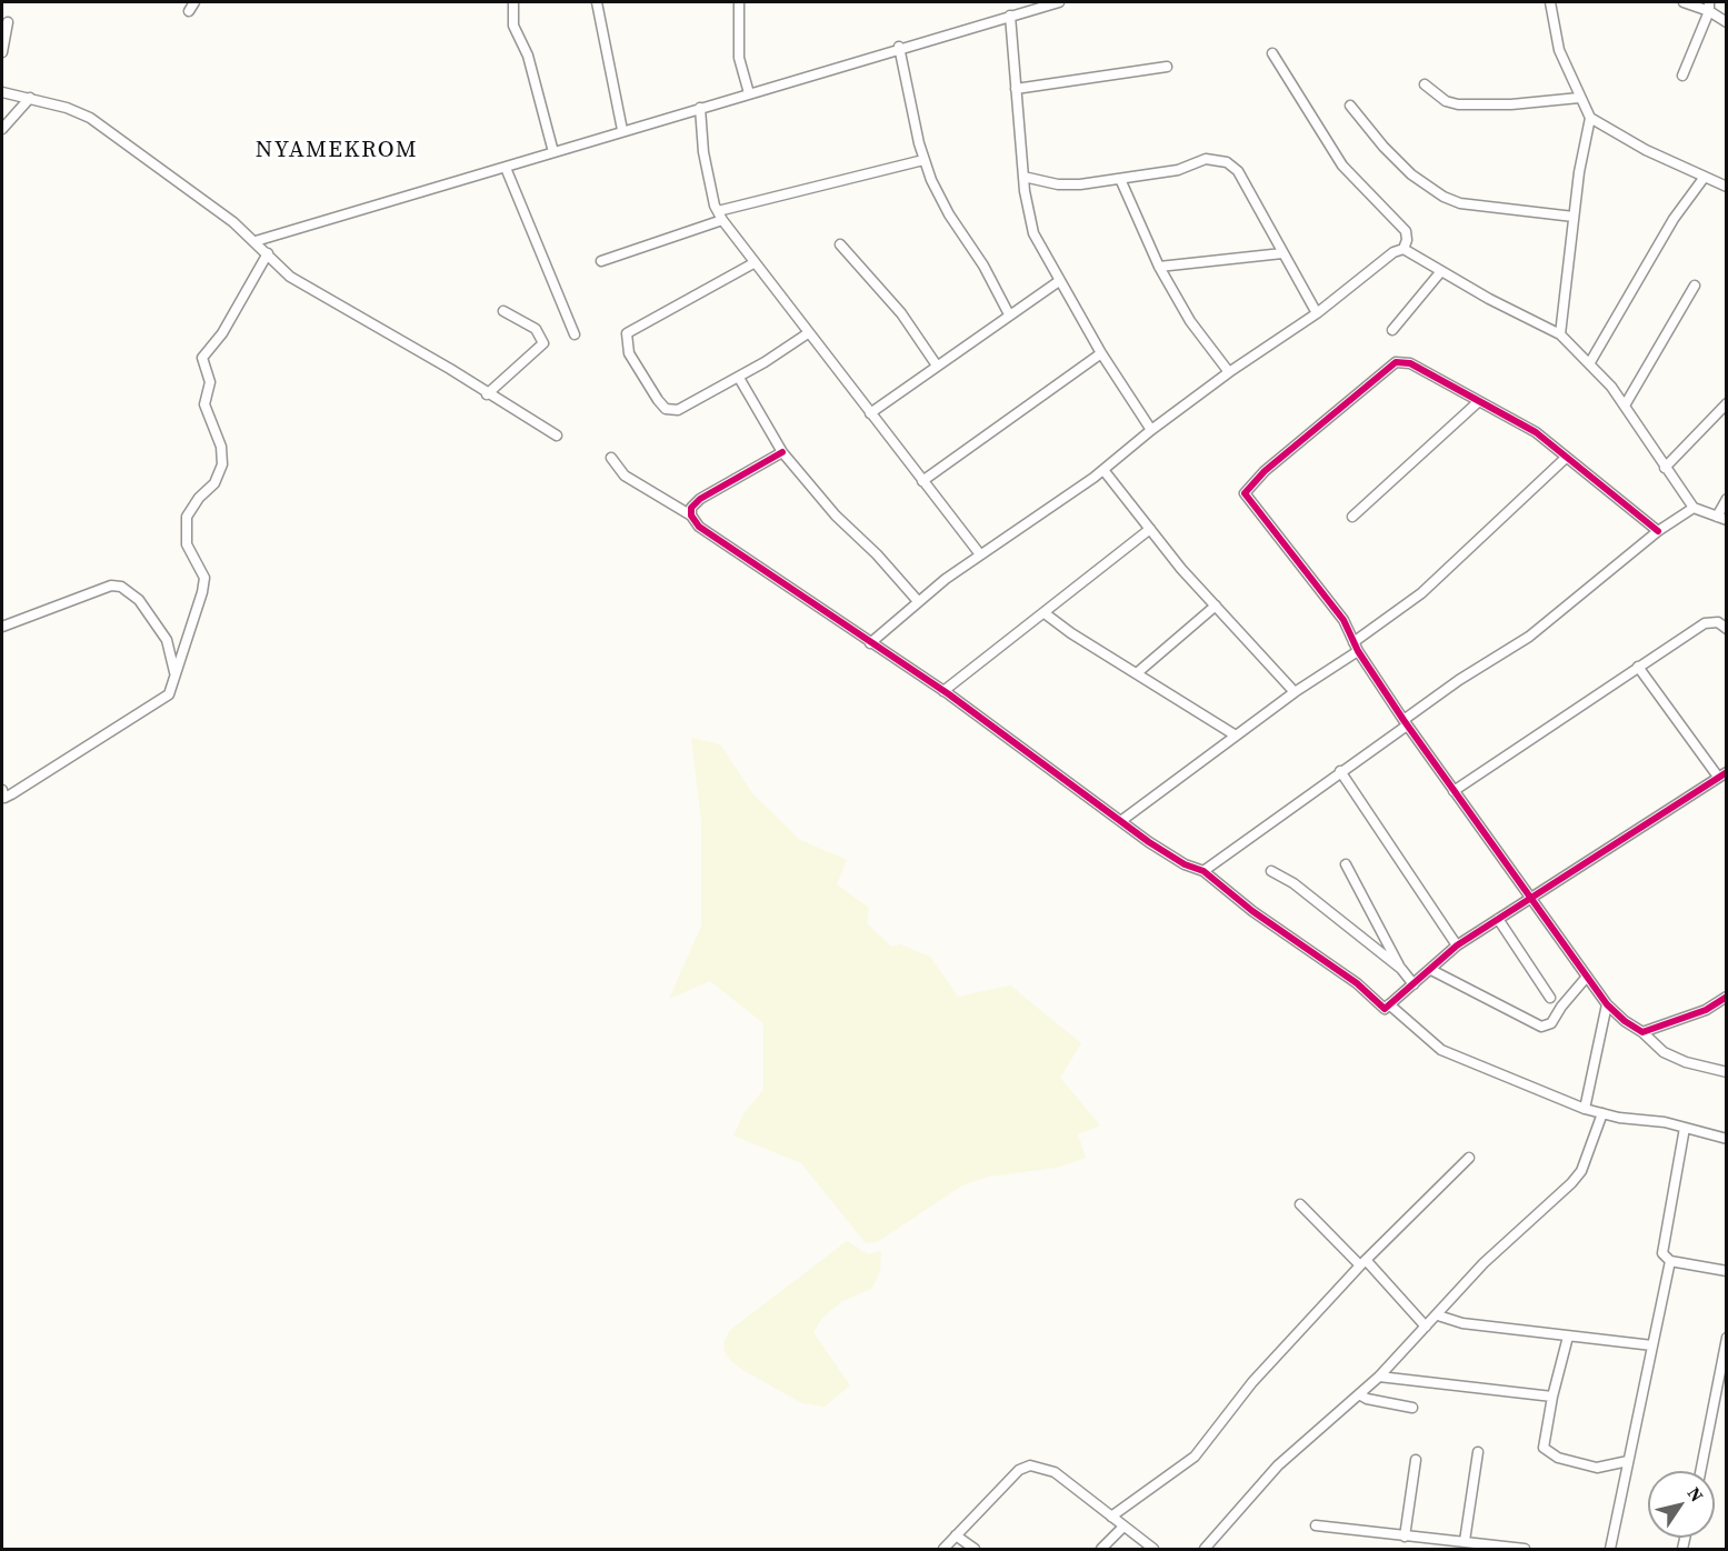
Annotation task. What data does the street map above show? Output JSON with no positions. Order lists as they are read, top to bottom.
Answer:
{
  "districts": ["NYAMEKROM"],
  "north": "top right"
}
